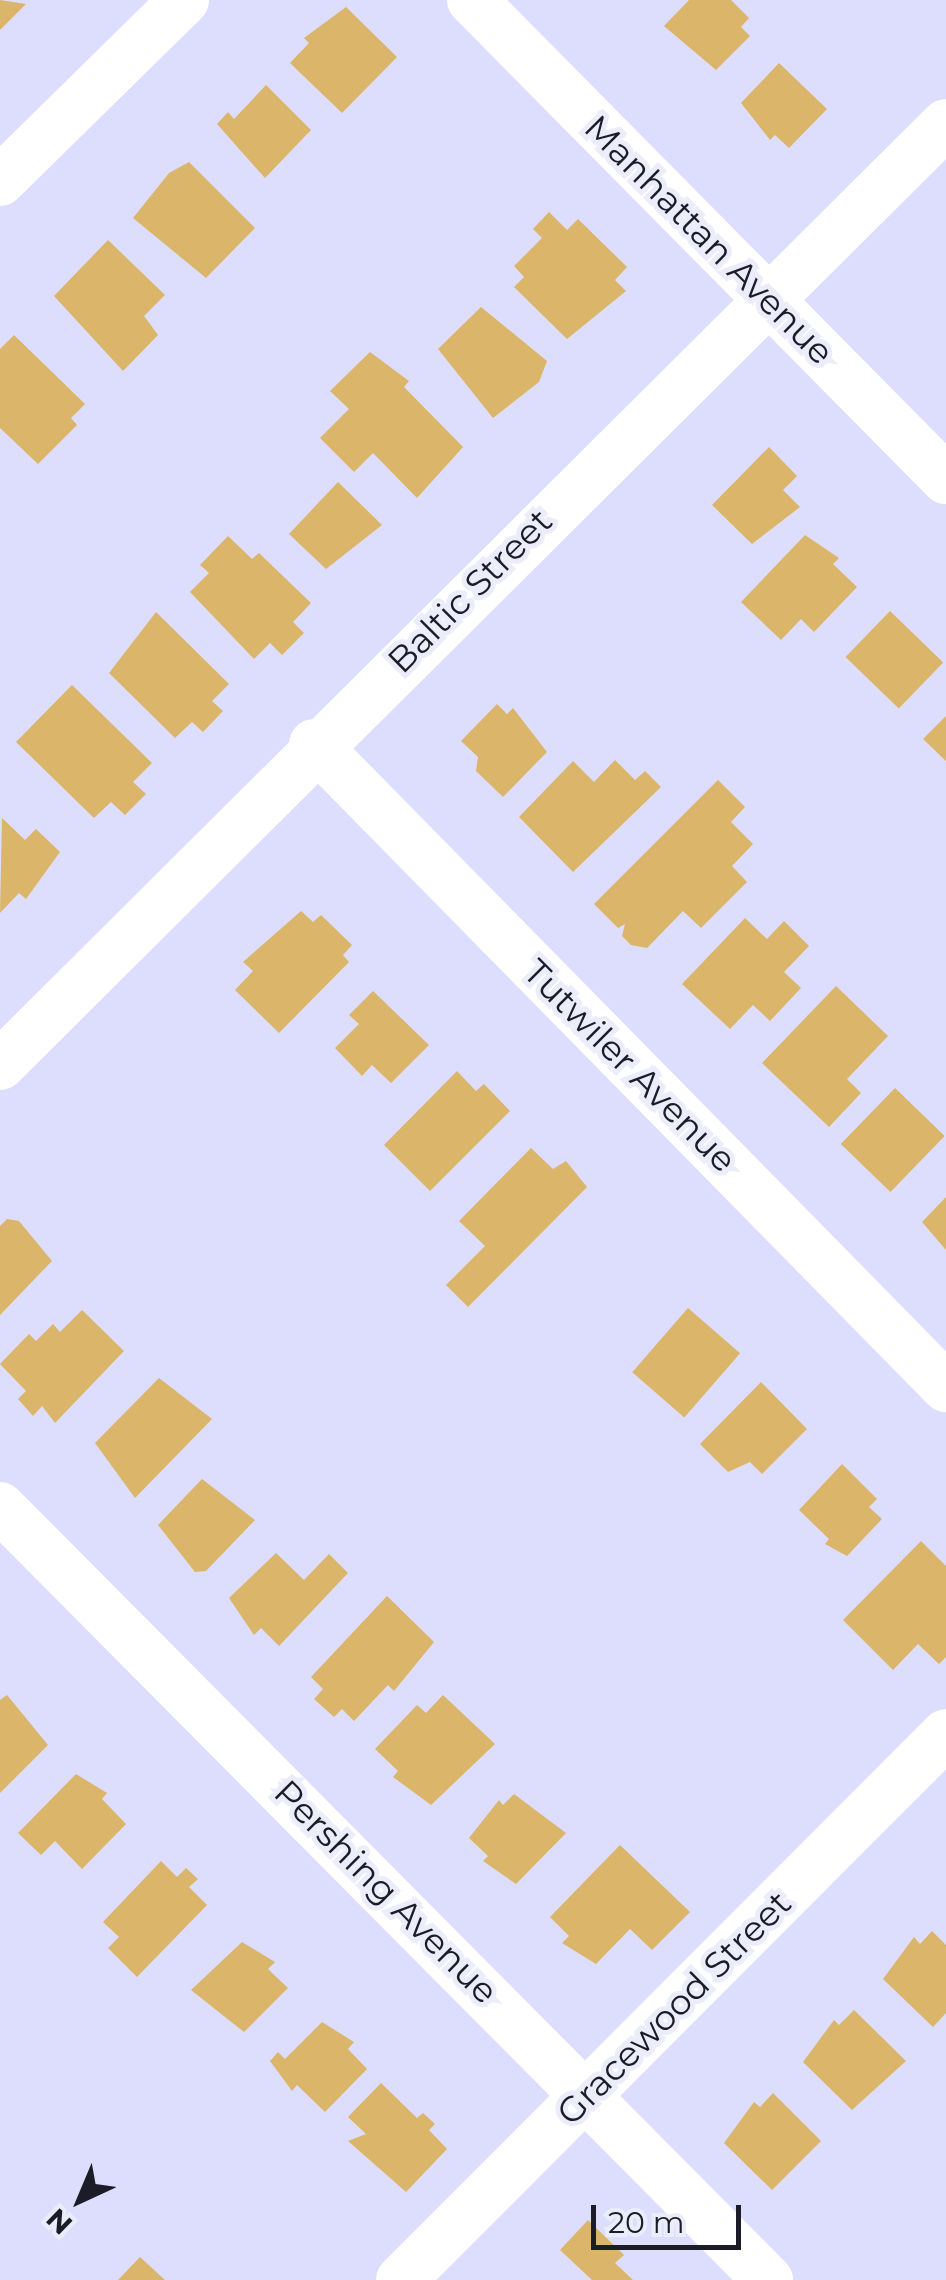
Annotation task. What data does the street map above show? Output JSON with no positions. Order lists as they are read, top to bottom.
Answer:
{
  "streets": {
    "street": [
      "Manhattan Avenue",
      "Baltic Street",
      "Tutwiler Avenue",
      "Pershing Avenue",
      "Gracewood Street"
    ]
  },
  "crossings": [
    ["Manhattan Avenue", "Baltic Street"],
    ["Baltic Street", "Tutwiler Avenue"],
    ["Pershing Avenue", "Gracewood Street"]
  ],
  "scale_bar": "20 m",
  "north": "bottom left"
}
